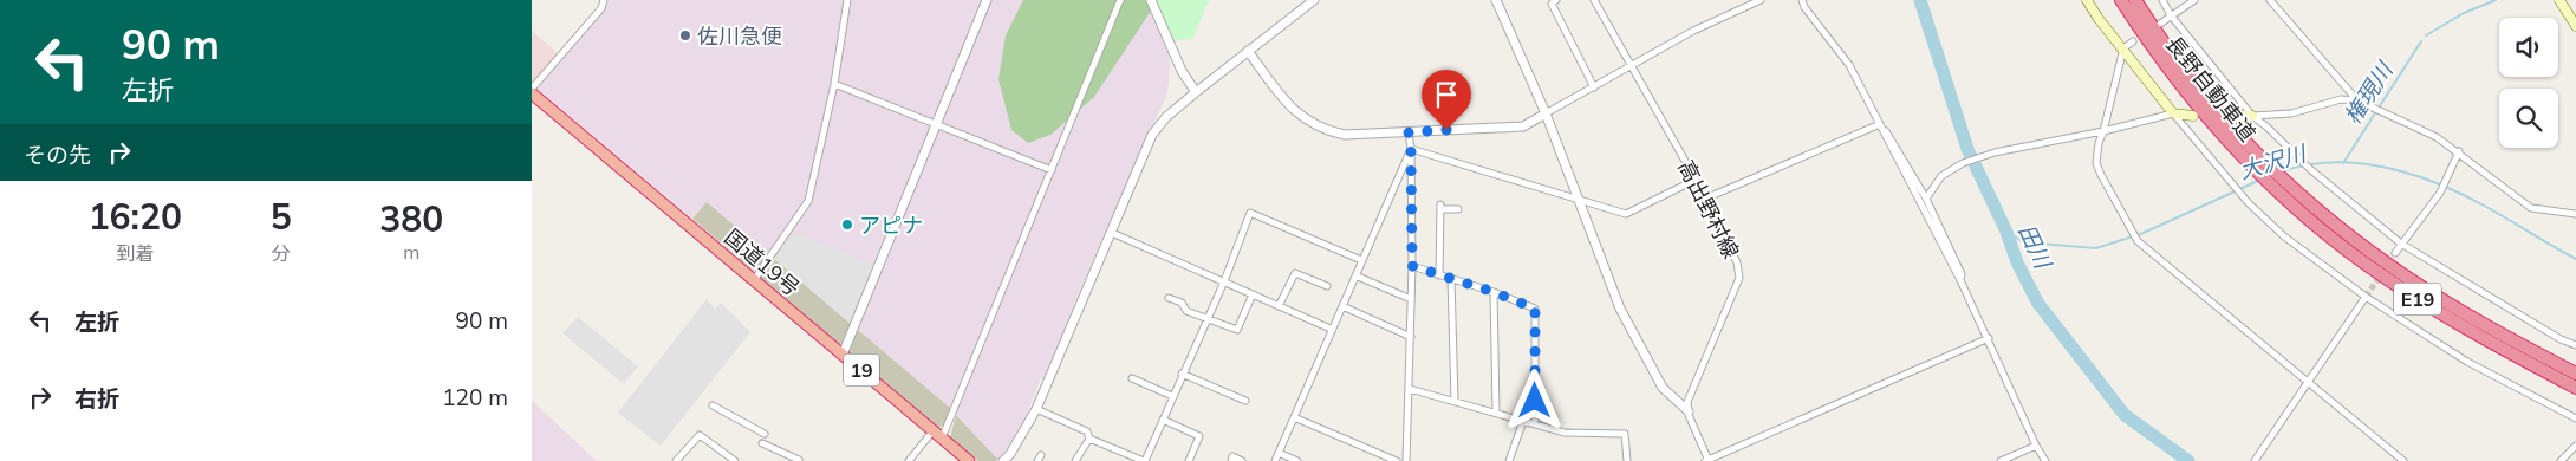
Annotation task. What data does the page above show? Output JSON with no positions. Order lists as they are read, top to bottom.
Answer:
{
  "streets": {
    "highway": [
      "長野自動車道",
      "国道19号",
      "E19",
      "19"
    ],
    "street": ["高出野村線"]
  },
  "water": ["権現川", "大沢川", "田川"],
  "places": ["佐川急便", "アピナ"],
  "page": {
    "turn": ["90 m", "左折"],
    "then": "その先",
    "eta": [
      "16:20",
      "到着",
      "5",
      "分",
      "380",
      "m"
    ],
    "list": [
      {
        "name": "左折",
        "value": "90 m"
      },
      {
        "name": "右折",
        "value": "120 m"
      }
    ]
  }
}
